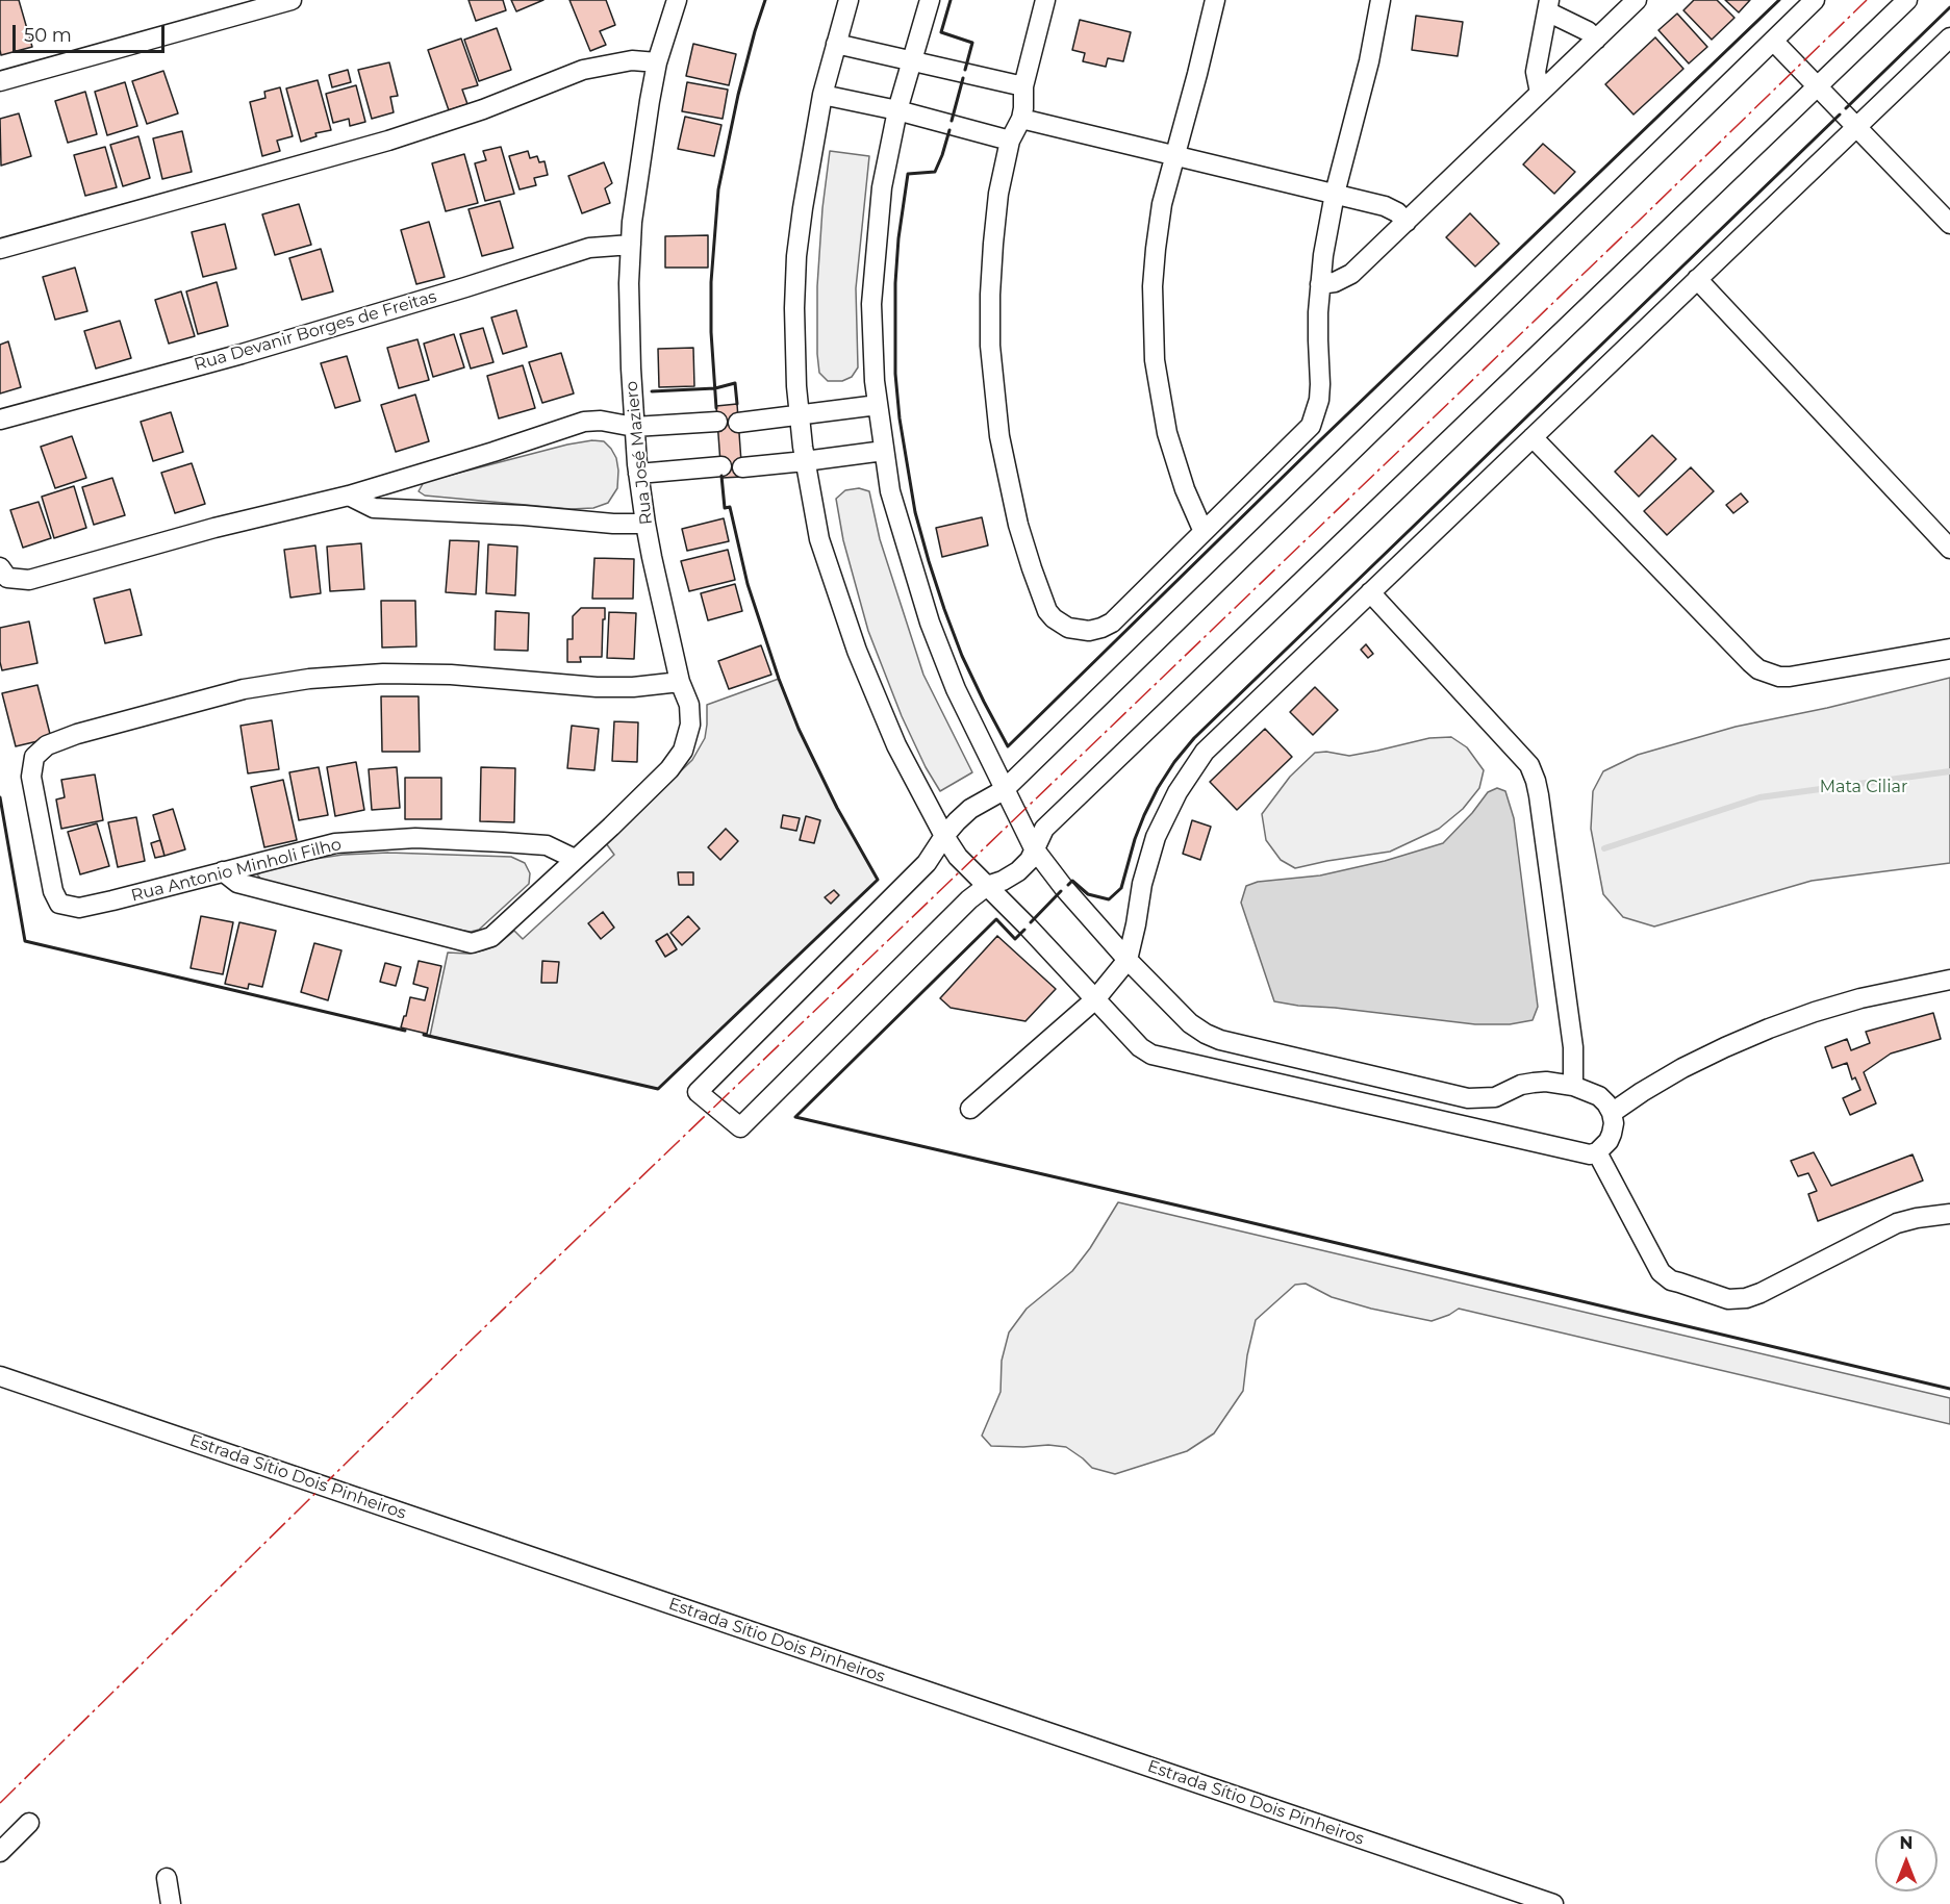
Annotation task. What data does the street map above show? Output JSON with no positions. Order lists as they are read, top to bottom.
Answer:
{
  "streets": {
    "street": [
      "Rua Devanir Borges de Freitas",
      "Rua José Maziero",
      "Rua Antonio Minholi Filho",
      "Estrada Sítio Dois Pinheiros"
    ]
  },
  "crossings": [
    ["Rua Devanir Borges de Freitas", "Rua José Maziero"],
    ["Rua José Maziero", "Rua Antonio Minholi Filho"]
  ],
  "parks": ["Mata Ciliar"],
  "scale_bar": "50 m",
  "north": "top"
}
